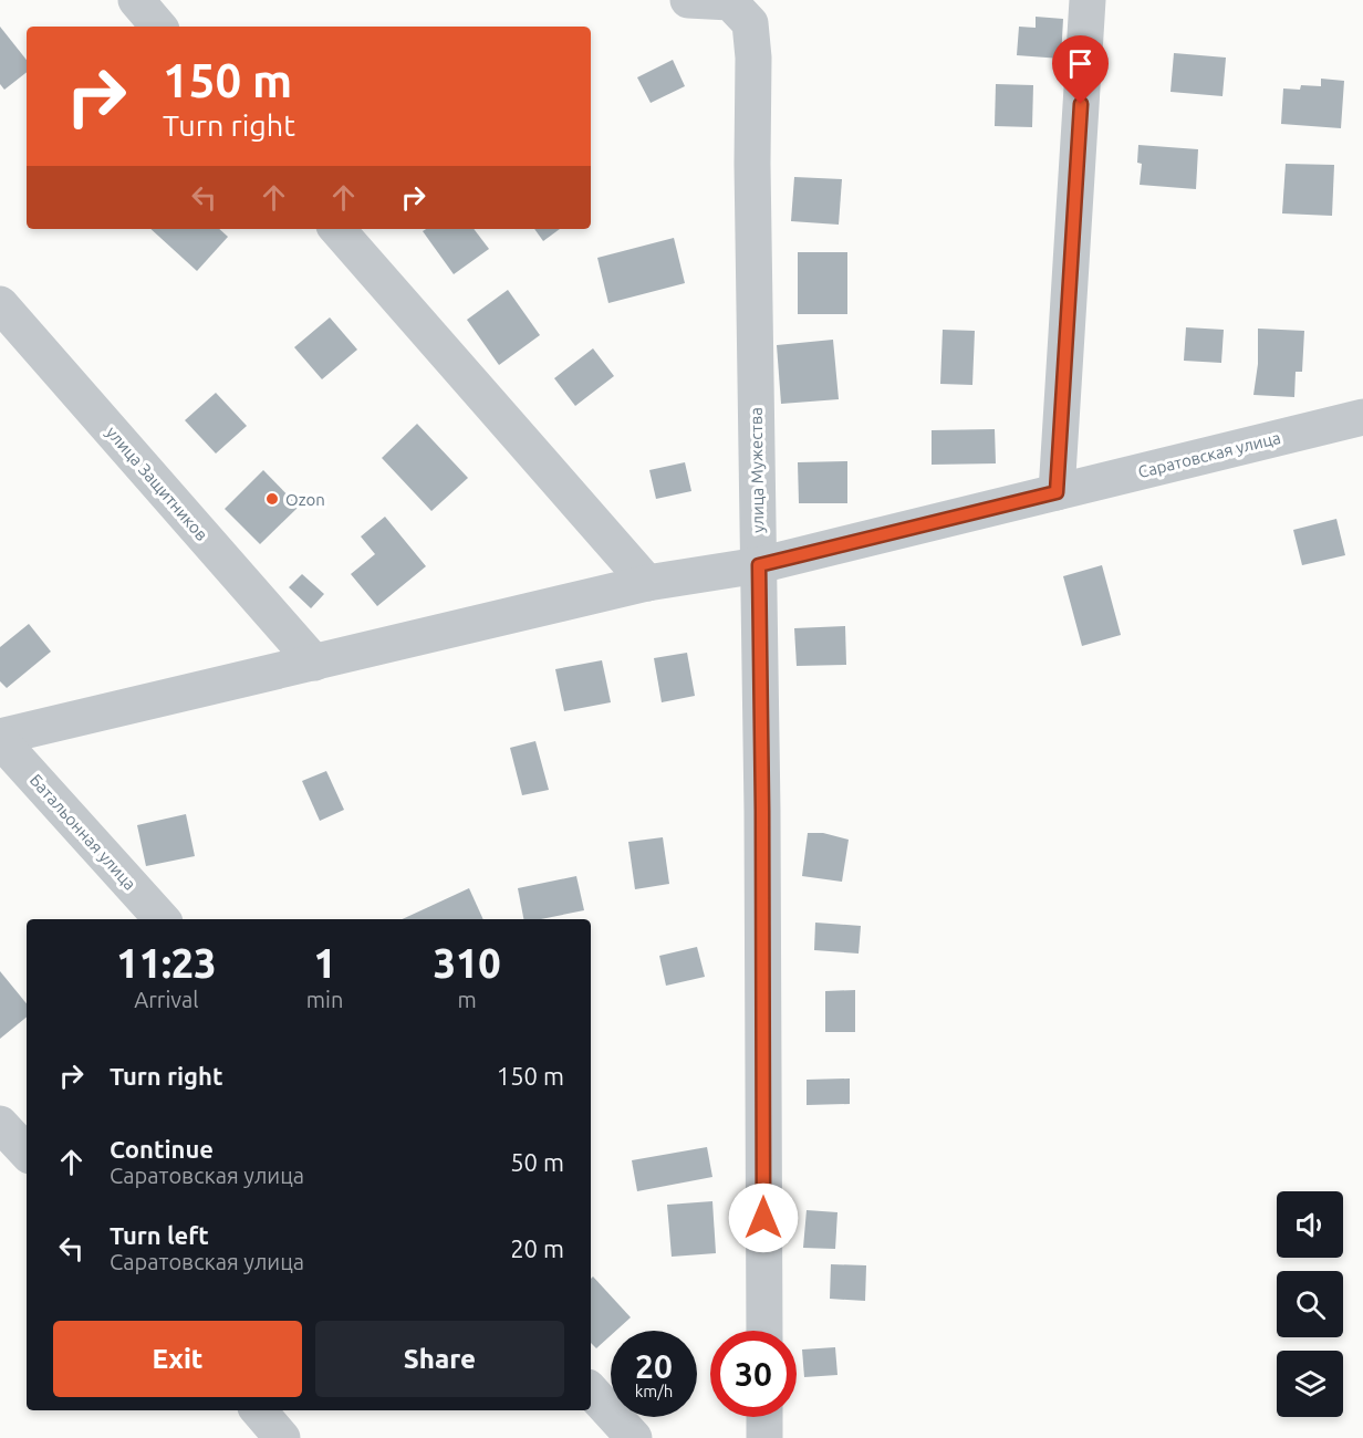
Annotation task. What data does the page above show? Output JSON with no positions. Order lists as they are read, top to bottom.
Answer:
{
  "streets": {
    "street": [
      "Саратовская улица",
      "улица Мужества",
      "улица Защитников",
      "Батальонная улица"
    ]
  },
  "crossings": [
    ["Саратовская улица", "улица Мужества"],
    ["Саратовская улица", "улица Защитников"],
    ["Саратовская улица", "Батальонная улица"]
  ],
  "places": ["Ozon"],
  "page": {
    "turn": ["150 m", "Turn right"],
    "eta": [
      "11:23",
      "Arrival",
      "1",
      "min",
      "310",
      "m"
    ],
    "list": [
      {
        "name": "Turn right",
        "value": "150 m"
      },
      {
        "name": "Continue",
        "note": "Саратовская улица",
        "value": "50 m"
      },
      {
        "name": "Turn left",
        "note": "Саратовская улица",
        "value": "20 m"
      }
    ],
    "buttons": ["Exit", "Share"],
    "speed": "20 km/h",
    "limit": "30"
  }
}
